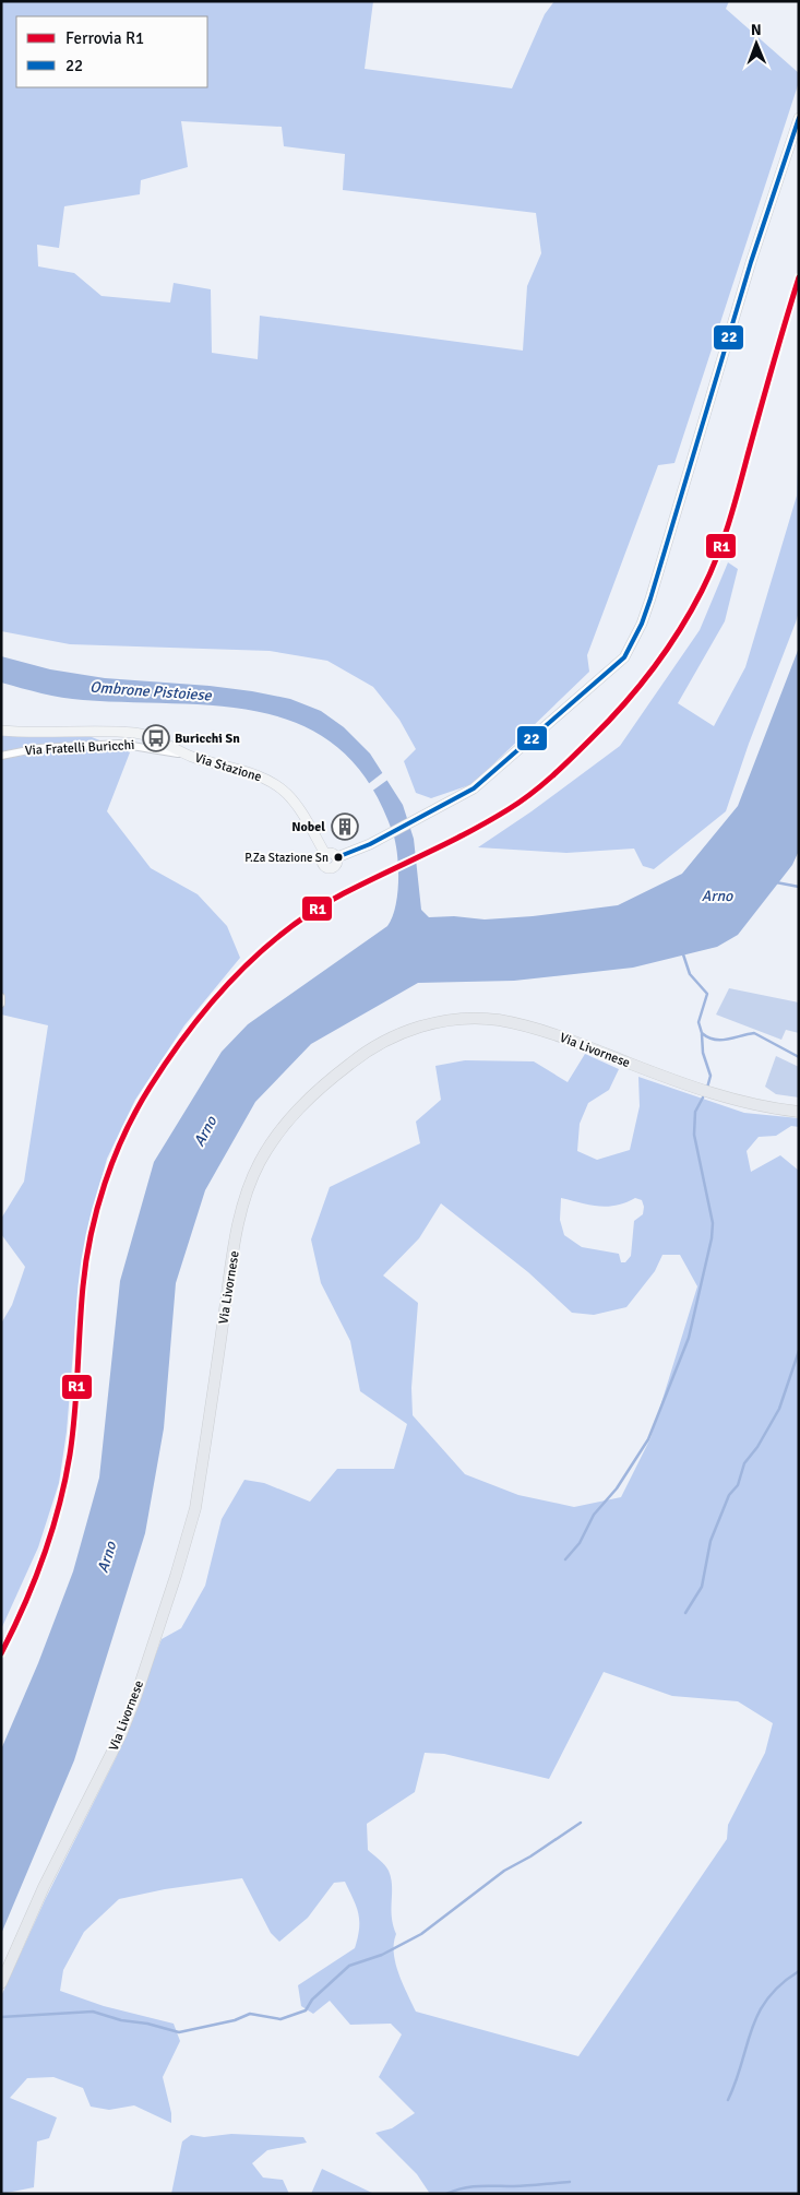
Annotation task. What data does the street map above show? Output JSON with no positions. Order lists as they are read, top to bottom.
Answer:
{
  "streets": {
    "main road": ["Via Livornese"],
    "street": ["Via Fratelli Buricchi", "Via Stazione"]
  },
  "crossings": [
    ["Via Fratelli Buricchi", "Via Stazione"]
  ],
  "water": ["Ombrone Pistoiese", "Arno"],
  "places": {
    "bus stop": ["Buricchi Sn"],
    "building": ["Nobel"],
    "other": ["P.Za Stazione Sn"]
  },
  "lines": ["transit line 22", "rail line R1"],
  "legend": ["Ferrovia R1", "22"],
  "north": "top"
}
